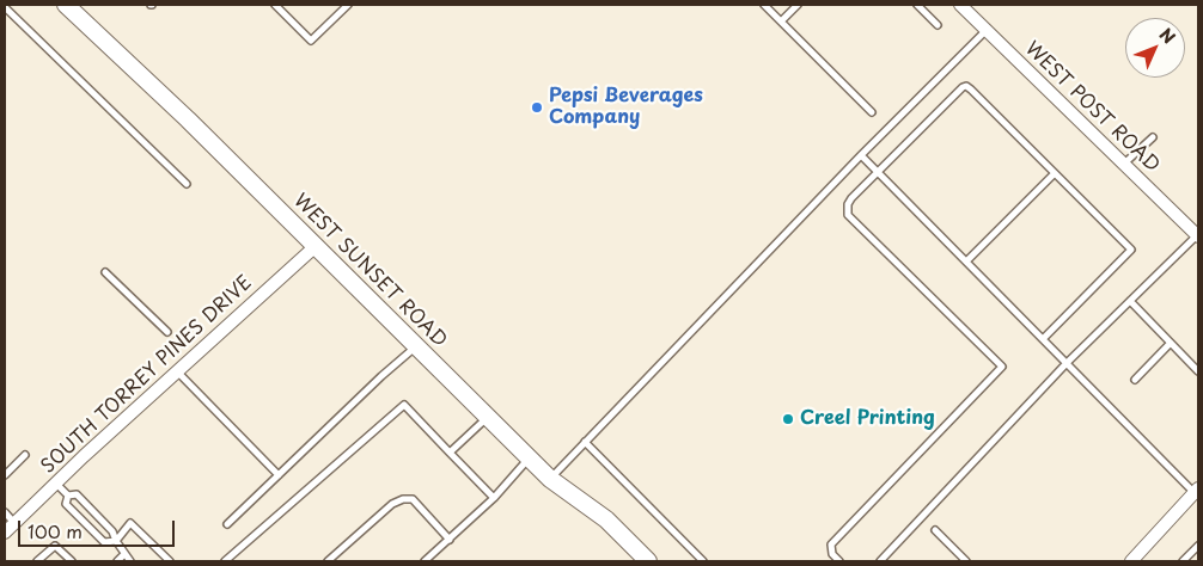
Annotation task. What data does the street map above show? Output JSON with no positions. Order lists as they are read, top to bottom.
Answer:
{
  "streets": {
    "main road": ["WEST SUNSET ROAD"],
    "street": ["WEST POST ROAD", "SOUTH TORREY PINES DRIVE"]
  },
  "crossings": [
    ["WEST SUNSET ROAD", "SOUTH TORREY PINES DRIVE"]
  ],
  "places": ["Pepsi Beverages Company", "Creel Printing"],
  "scale_bar": "100 m",
  "north": "top right"
}
